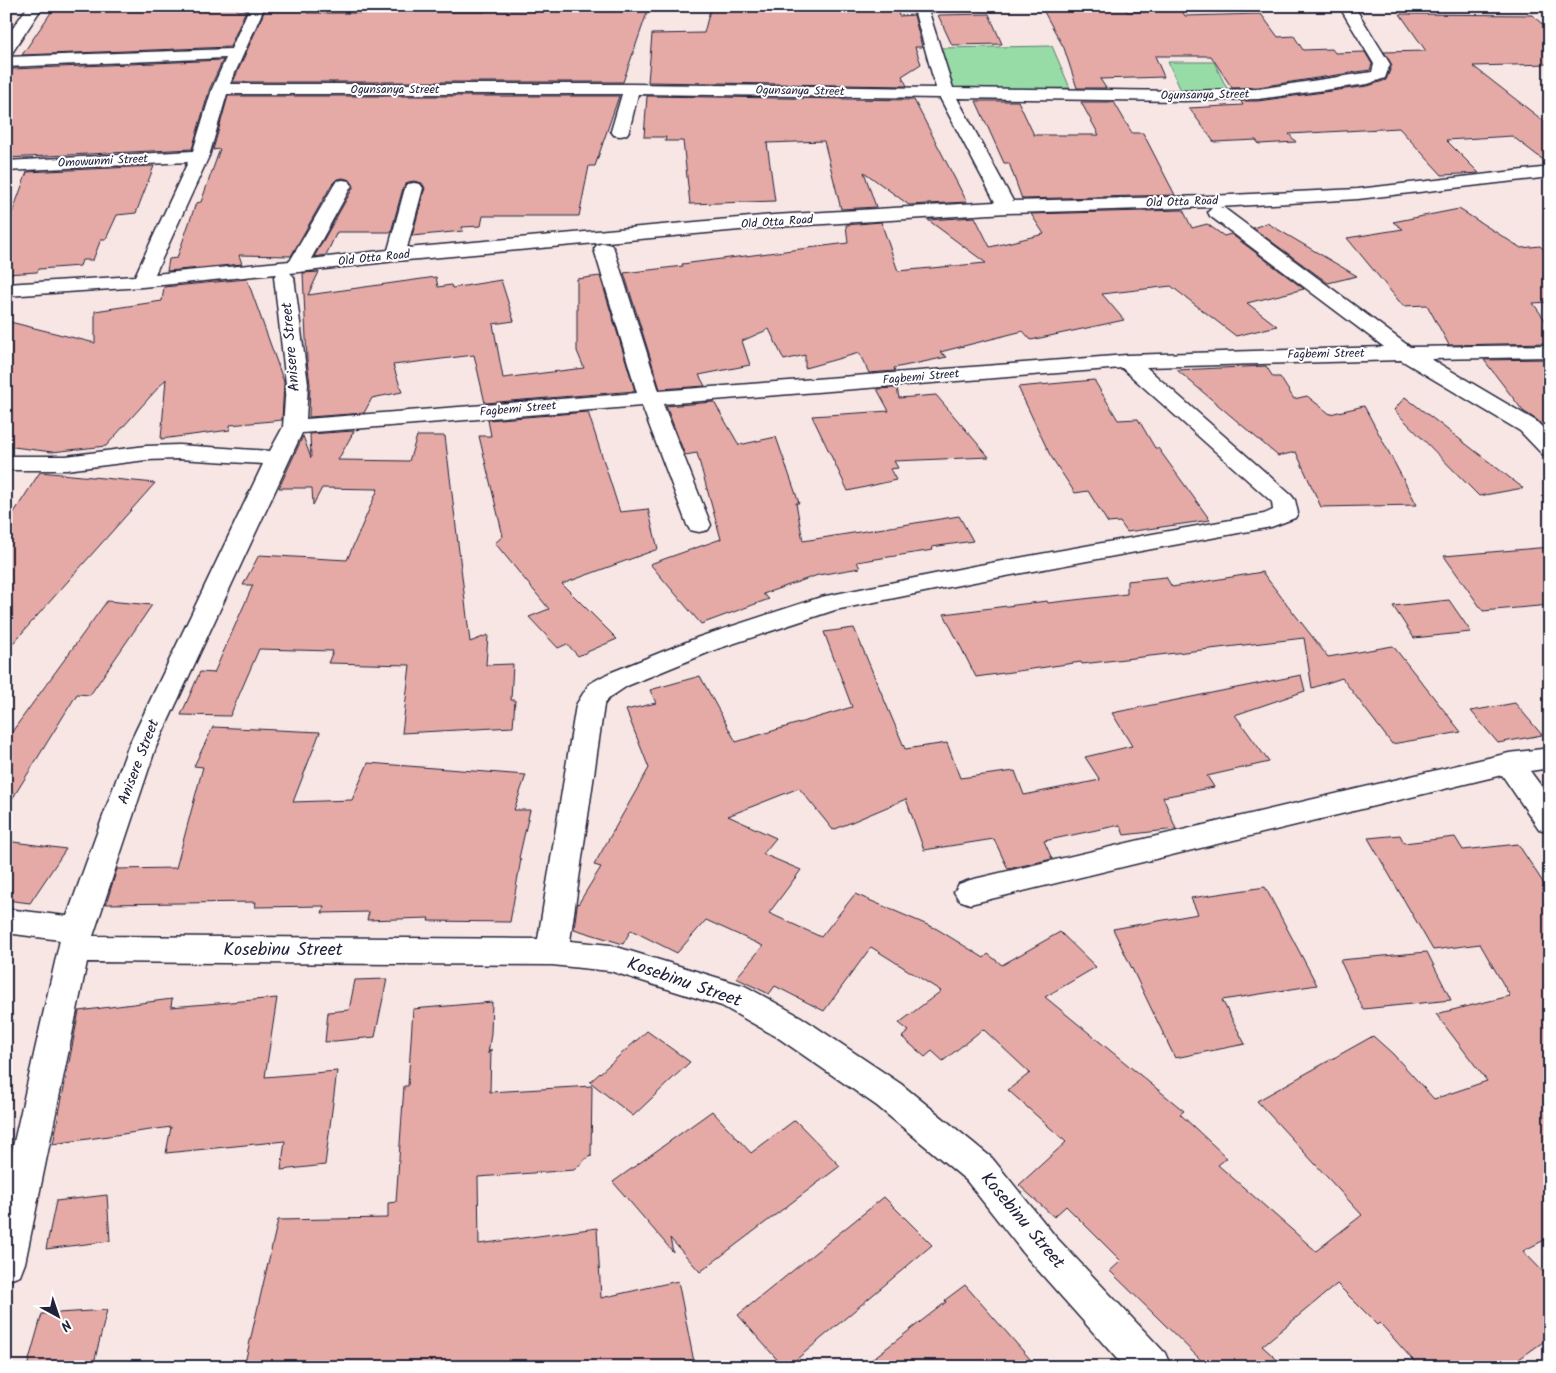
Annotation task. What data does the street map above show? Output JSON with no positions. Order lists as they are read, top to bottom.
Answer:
{
  "streets": {
    "street": [
      "Ogunsanya Street",
      "Omowunmi Street",
      "Old Otta Road",
      "Anisere Street",
      "Fagbemi Street",
      "Kosebinu Street"
    ]
  },
  "crossings": [
    ["Old Otta Road", "Anisere Street"],
    ["Anisere Street", "Fagbemi Street"],
    ["Anisere Street", "Kosebinu Street"]
  ],
  "north": "bottom right"
}
